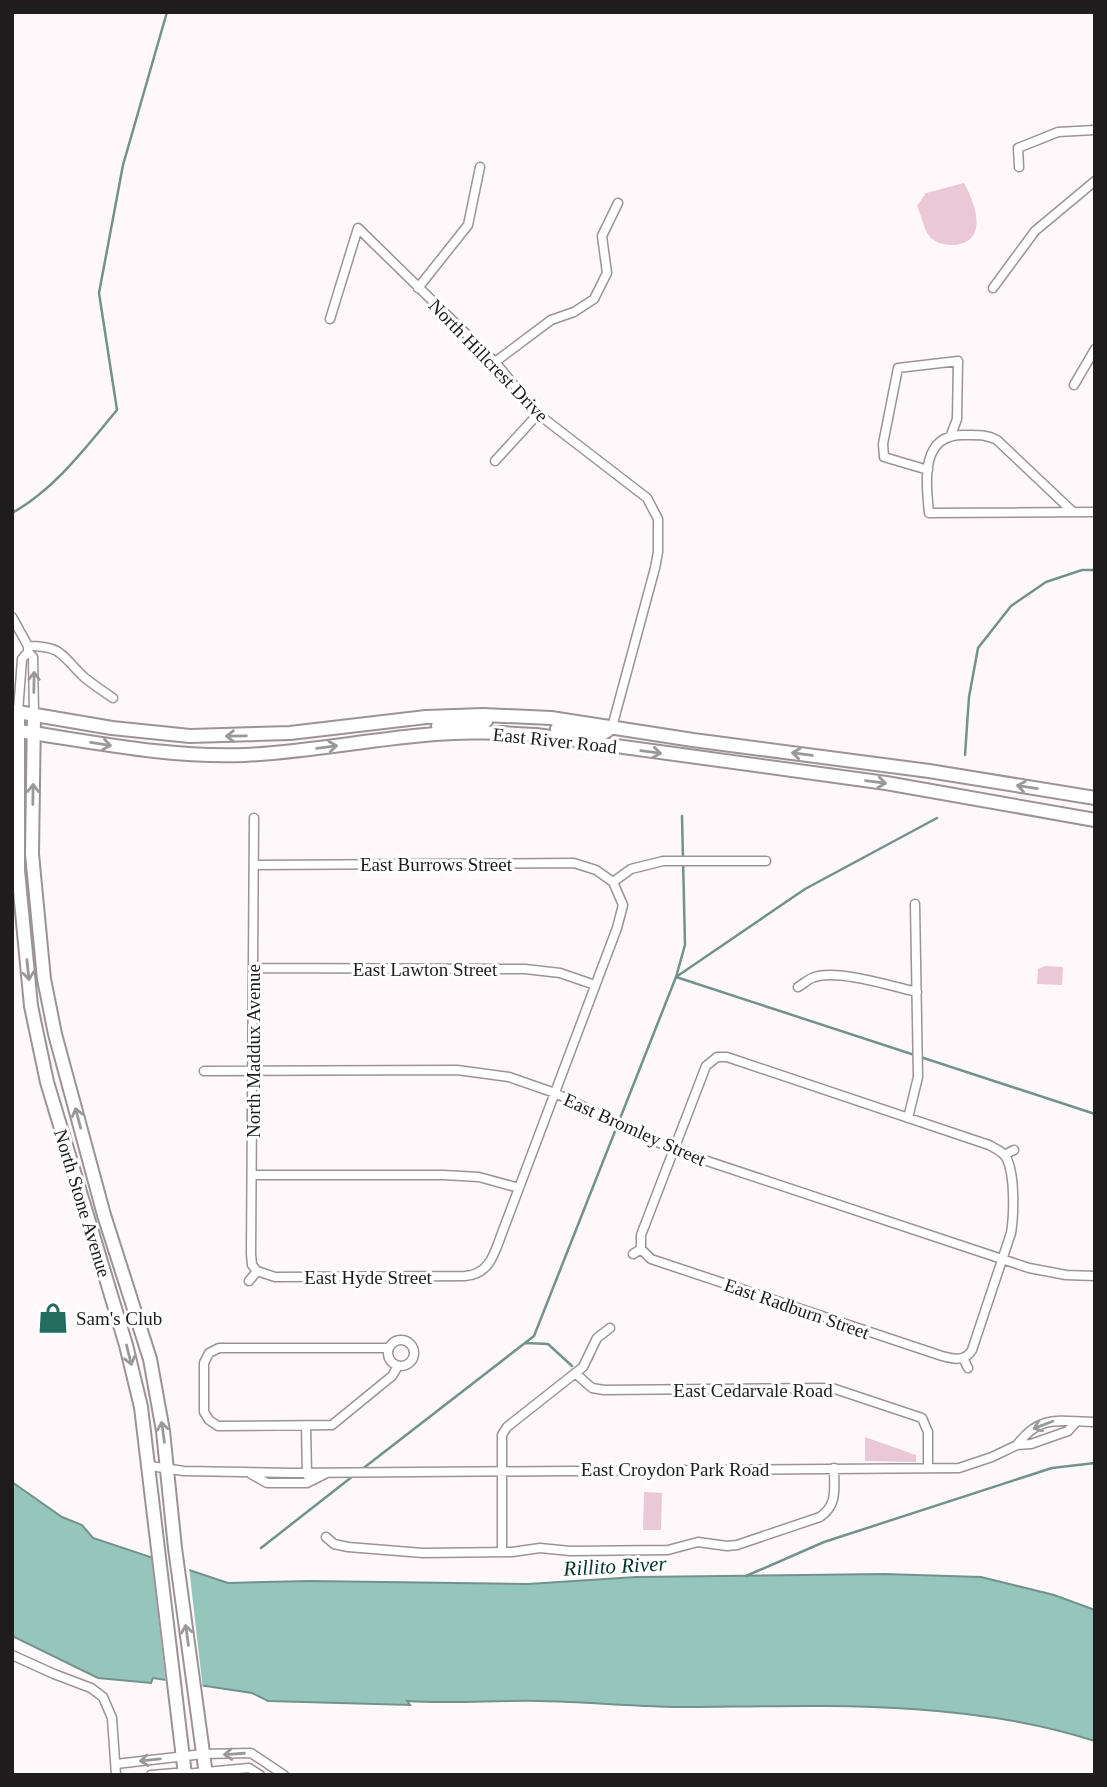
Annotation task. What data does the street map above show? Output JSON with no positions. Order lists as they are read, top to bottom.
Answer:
{
  "streets": {
    "main road": ["East River Road", "North Stone Avenue"],
    "street": [
      "North Hillcrest Drive",
      "East Burrows Street",
      "East Lawton Street",
      "North Maddux Avenue",
      "East Bromley Street",
      "East Hyde Street",
      "East Radburn Street",
      "East Cedarvale Road",
      "East Croydon Park Road"
    ]
  },
  "crossings": [
    ["North Hillcrest Drive", "East River Road"],
    ["East River Road", "North Stone Avenue"],
    ["East Burrows Street", "North Maddux Avenue"],
    ["East Lawton Street", "North Maddux Avenue"],
    ["North Maddux Avenue", "East Bromley Street"],
    ["North Maddux Avenue", "East Hyde Street"],
    ["East Bromley Street", "East Radburn Street"],
    ["North Stone Avenue", "East Croydon Park Road"],
    ["East Cedarvale Road", "East Croydon Park Road"]
  ],
  "water": ["Rillito River"],
  "places": {
    "shop": ["Sam's Club"]
  }
}
